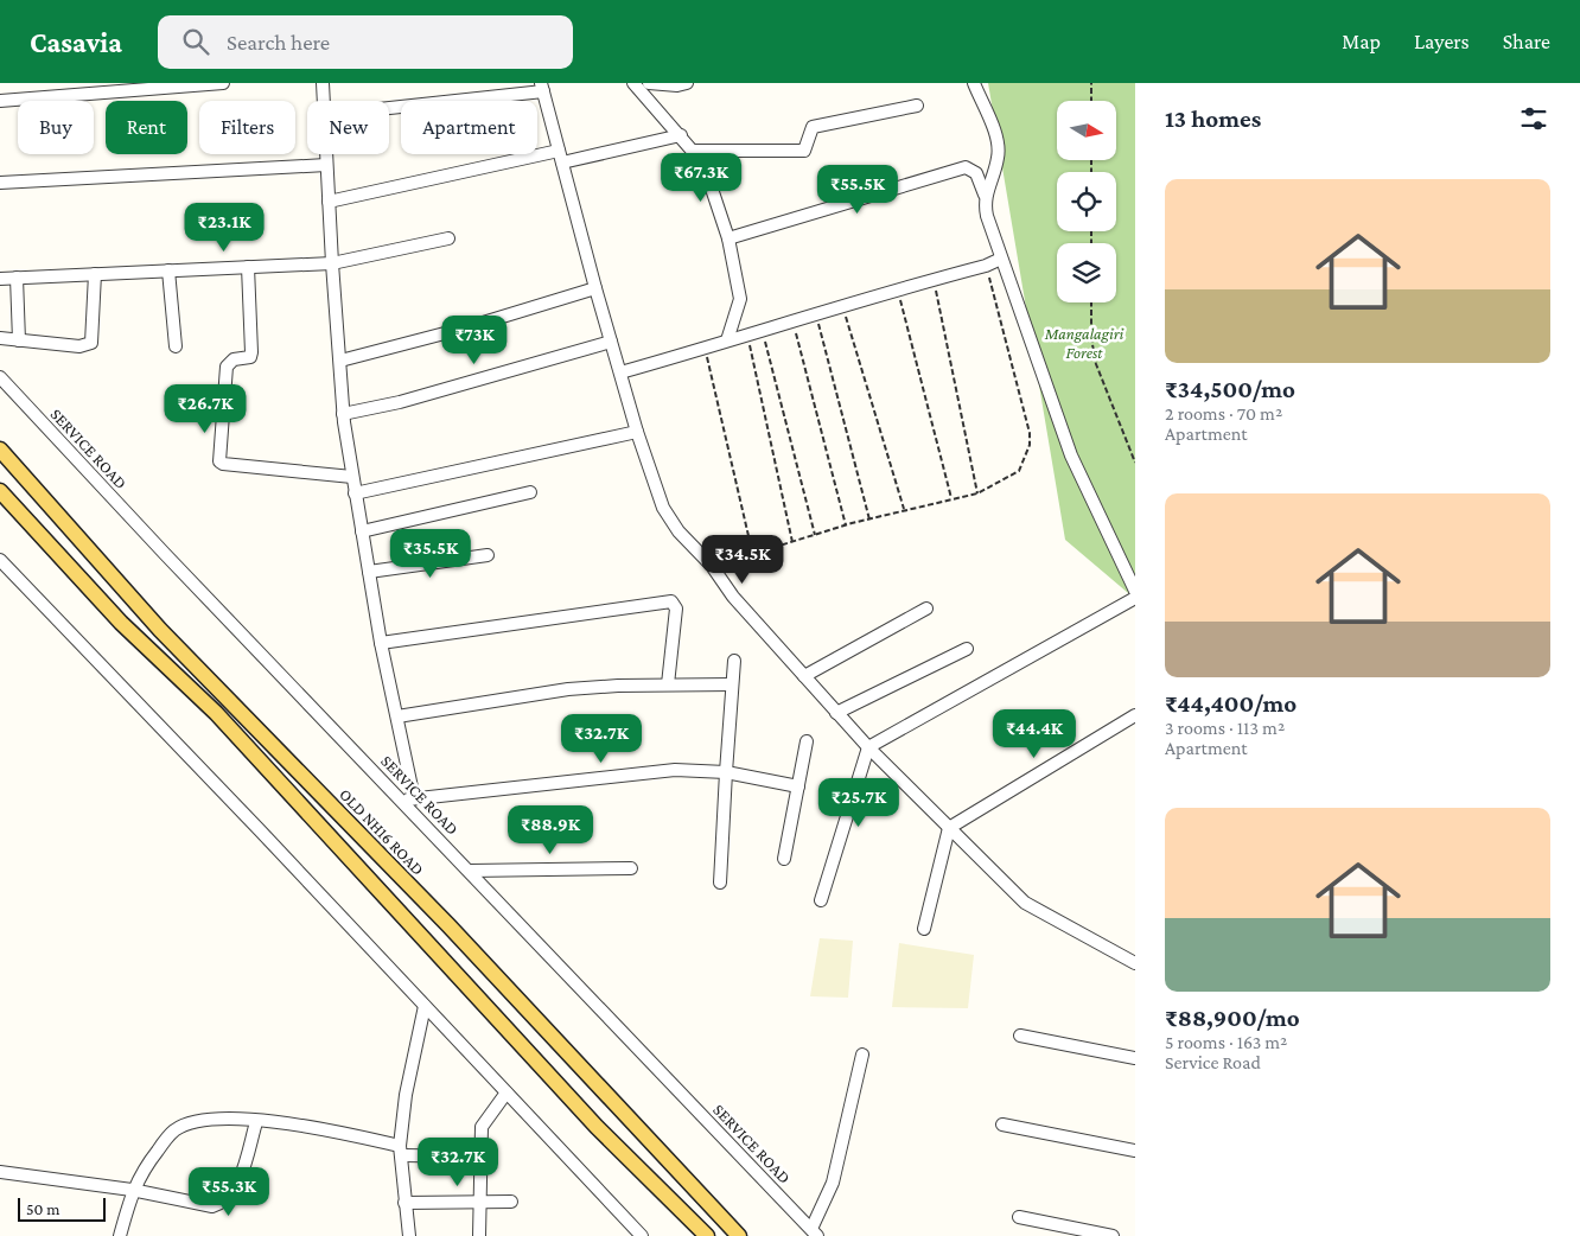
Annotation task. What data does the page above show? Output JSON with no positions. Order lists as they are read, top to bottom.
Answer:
{
  "streets": {
    "main road": ["OLD NH16 ROAD"],
    "street": ["SERVICE ROAD"]
  },
  "parks": ["Mangalagiri Forest"],
  "scale_bar": "50 m",
  "north": "right",
  "page": {
    "header": "Casavia",
    "search": "Search here",
    "nav": ["Map", "Layers", "Share"],
    "heading": "13 homes",
    "chip": [
      "Buy",
      "Rent",
      "Filters",
      "New",
      "Apartment"
    ],
    "price": [
      "₹67.3K",
      "₹55.5K",
      "₹23.1K",
      "₹73K",
      "₹26.7K",
      "₹35.5K",
      "₹34.5K",
      "₹44.4K",
      "₹32.7K",
      "₹25.7K",
      "₹88.9K",
      "₹32.7K",
      "₹55.3K"
    ],
    "list": [
      {
        "name": "₹34,500/mo",
        "note": "2 rooms · 70 m² · Apartment"
      },
      {
        "name": "₹44,400/mo",
        "note": "3 rooms · 113 m² · Apartment"
      },
      {
        "name": "₹88,900/mo",
        "note": "5 rooms · 163 m² · Service Road"
      }
    ],
    "scale": "50 m"
  }
}
